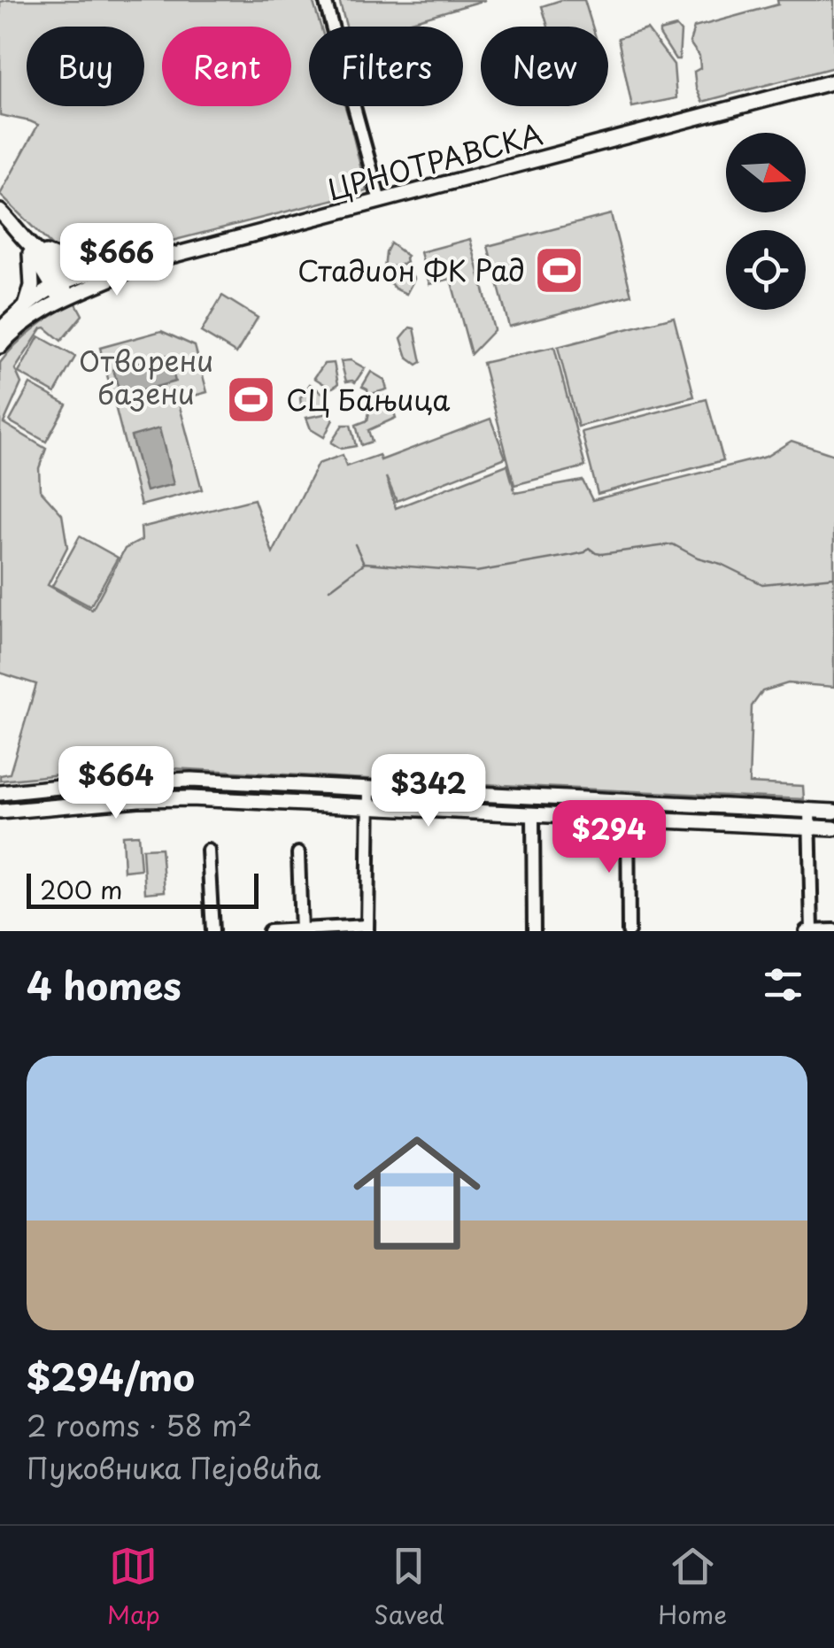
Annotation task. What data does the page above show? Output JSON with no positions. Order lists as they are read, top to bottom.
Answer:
{
  "streets": {
    "main road": ["ЦРНОТРАВСКА"]
  },
  "parks": ["Отворени базени"],
  "places": {
    "sports": ["Стадион ФК Рад", "СЦ Бањица"]
  },
  "scale_bar": "200 m",
  "north": "right",
  "page": {
    "chip": [
      "Buy",
      "Rent",
      "Filters",
      "New"
    ],
    "price": [
      "$666",
      "$664",
      "$342",
      "$294"
    ],
    "scale": "200 m",
    "heading": "4 homes",
    "list": [
      {
        "name": "$294/mo",
        "note": "2 rooms · 58 m² · Пуковника Пејовића"
      }
    ],
    "tabs": ["Map", "Saved", "Home"]
  }
}
